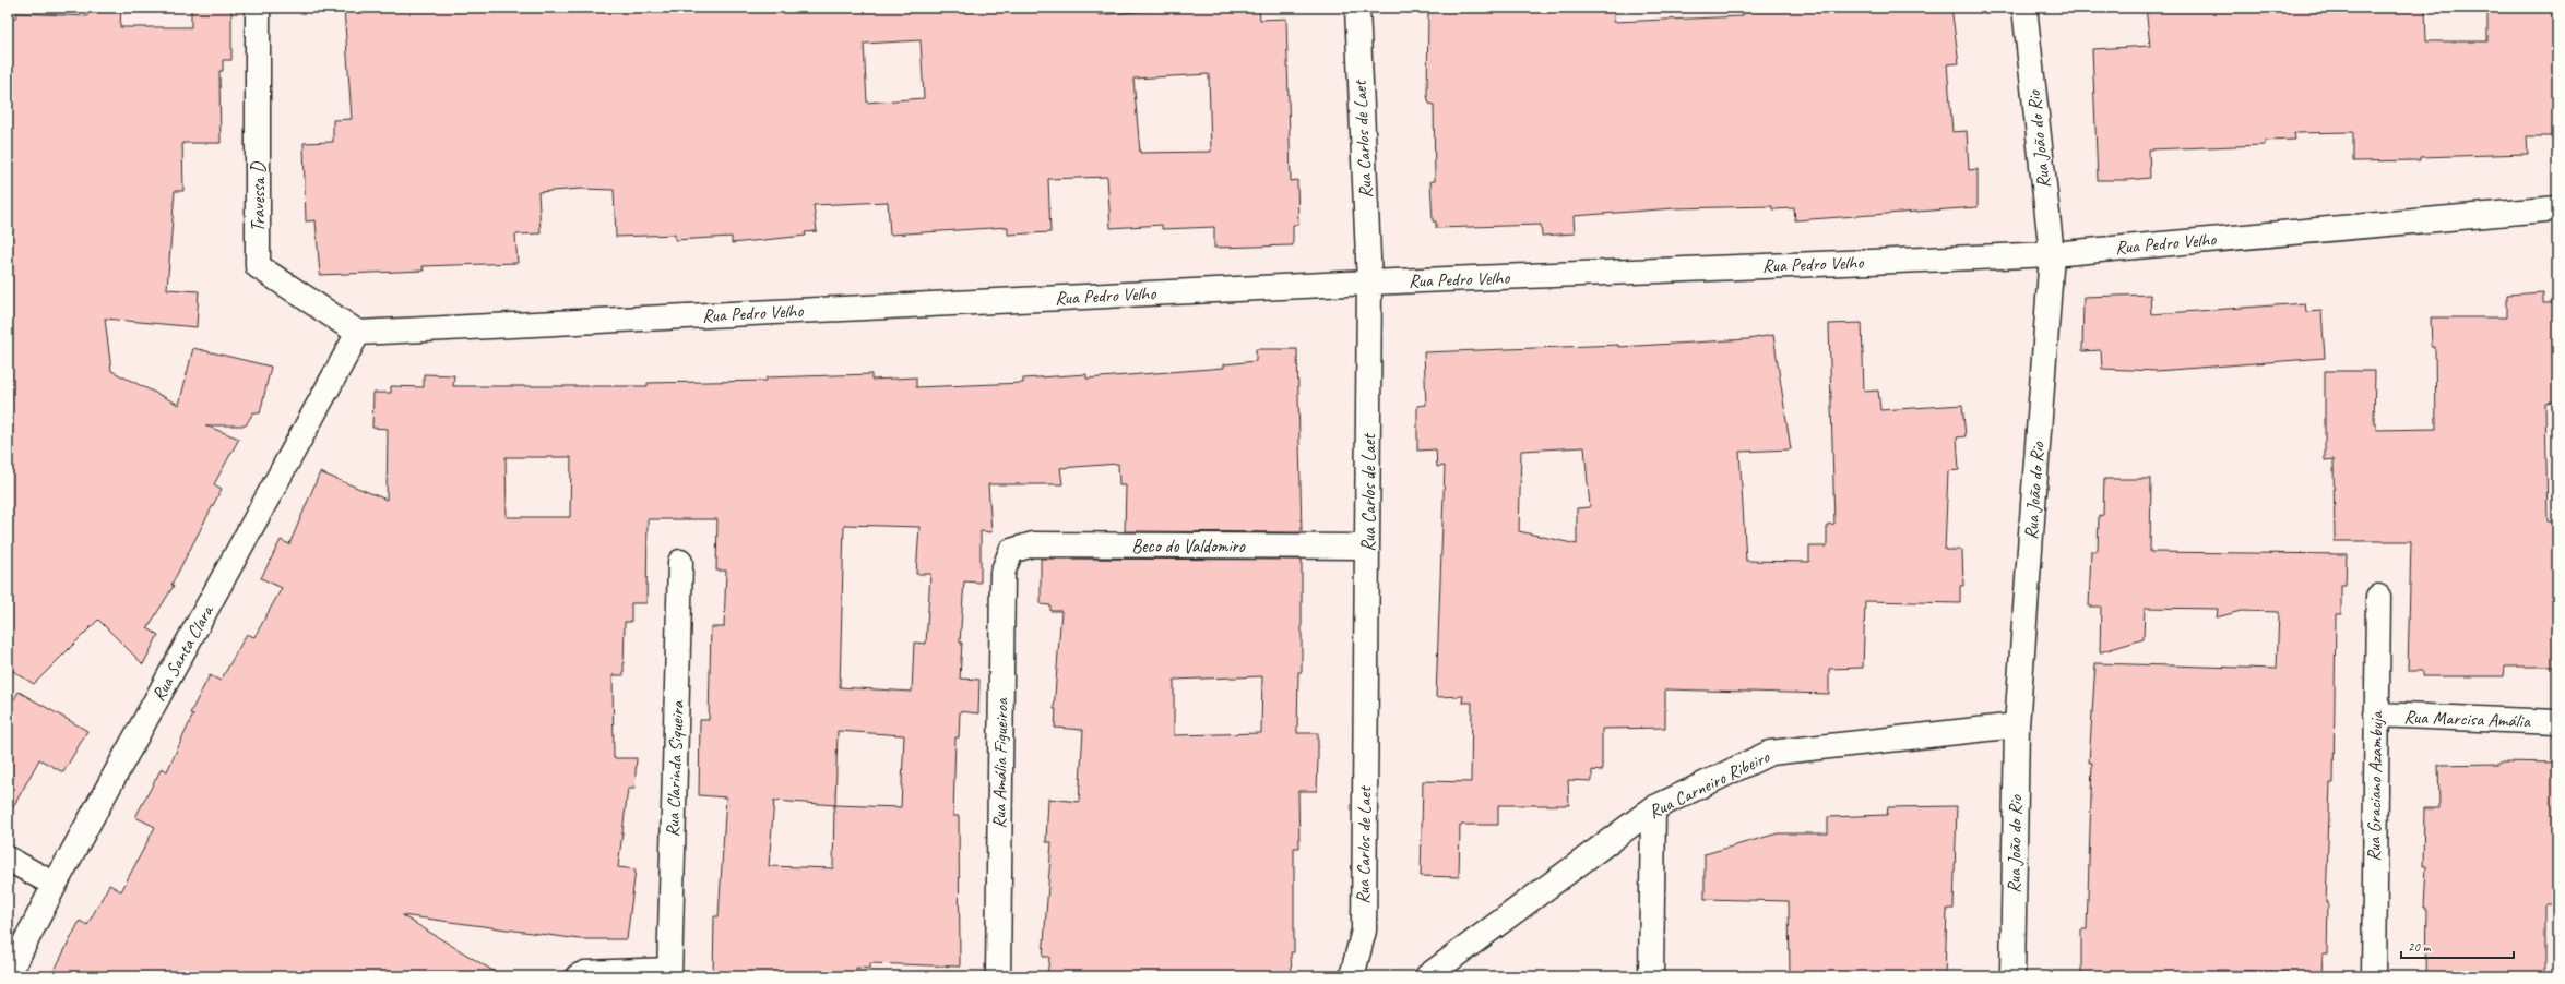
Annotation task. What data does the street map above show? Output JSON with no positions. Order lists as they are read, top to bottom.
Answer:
{
  "streets": {
    "street": [
      "Rua Carlos de Laet",
      "Rua João do Rio",
      "Travessa D",
      "Rua Pedro Velho",
      "Beco do Valdomiro",
      "Rua Santa Clara",
      "Rua Marcisa Amália",
      "Rua Amália Figueiroa",
      "Rua Clarinda Siqueira",
      "Rua Carneiro Ribeiro",
      "Rua Graciano Azambuja"
    ]
  },
  "crossings": [
    ["Rua Carlos de Laet", "Rua Pedro Velho"],
    ["Rua Carlos de Laet", "Beco do Valdomiro"],
    ["Rua João do Rio", "Rua Pedro Velho"],
    ["Rua João do Rio", "Rua Carneiro Ribeiro"],
    ["Travessa D", "Rua Pedro Velho"],
    ["Travessa D", "Rua Santa Clara"],
    ["Rua Pedro Velho", "Rua Santa Clara"],
    ["Beco do Valdomiro", "Rua Amália Figueiroa"],
    ["Rua Marcisa Amália", "Rua Graciano Azambuja"]
  ],
  "scale_bar": "20 m"
}
